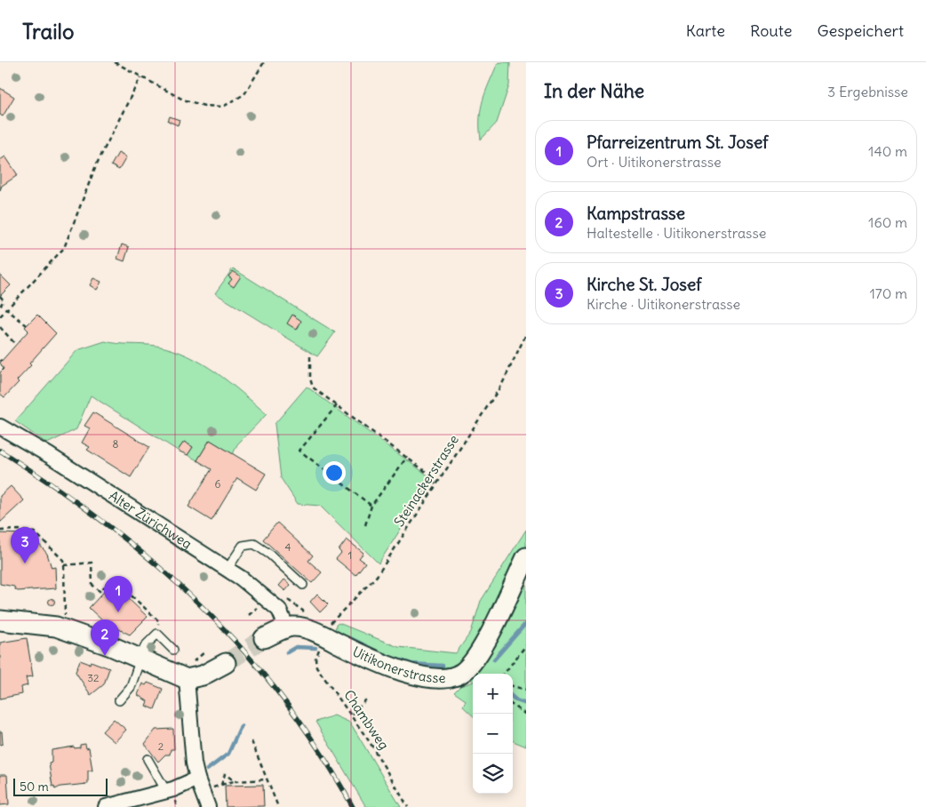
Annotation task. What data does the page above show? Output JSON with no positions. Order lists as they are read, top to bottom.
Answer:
{
  "streets": {
    "street": ["Alter Zürichweg", "Uitikonerstrasse"],
    "path": ["Steinackerstrasse", "Chambweg"]
  },
  "crossings": [
    ["Alter Zürichweg", "Uitikonerstrasse"]
  ],
  "house_numbers": [
    "8",
    "6",
    "4",
    "1",
    "32",
    "2"
  ],
  "scale_bar": "50 m",
  "page": {
    "header": "Trailo",
    "nav": ["Karte", "Route", "Gespeichert"],
    "heading": ["In der Nähe", "3 Ergebnisse"],
    "list": [
      {
        "mark": "1",
        "name": "Pfarreizentrum St. Josef",
        "note": "Ort · Uitikonerstrasse",
        "value": "140 m"
      },
      {
        "mark": "2",
        "name": "Kampstrasse",
        "note": "Haltestelle · Uitikonerstrasse",
        "value": "160 m"
      },
      {
        "mark": "3",
        "name": "Kirche St. Josef",
        "note": "Kirche · Uitikonerstrasse",
        "value": "170 m"
      }
    ],
    "pins": ["3", "1", "2"],
    "map_buttons": ["+", "−"],
    "scale": "50 m"
  }
}
